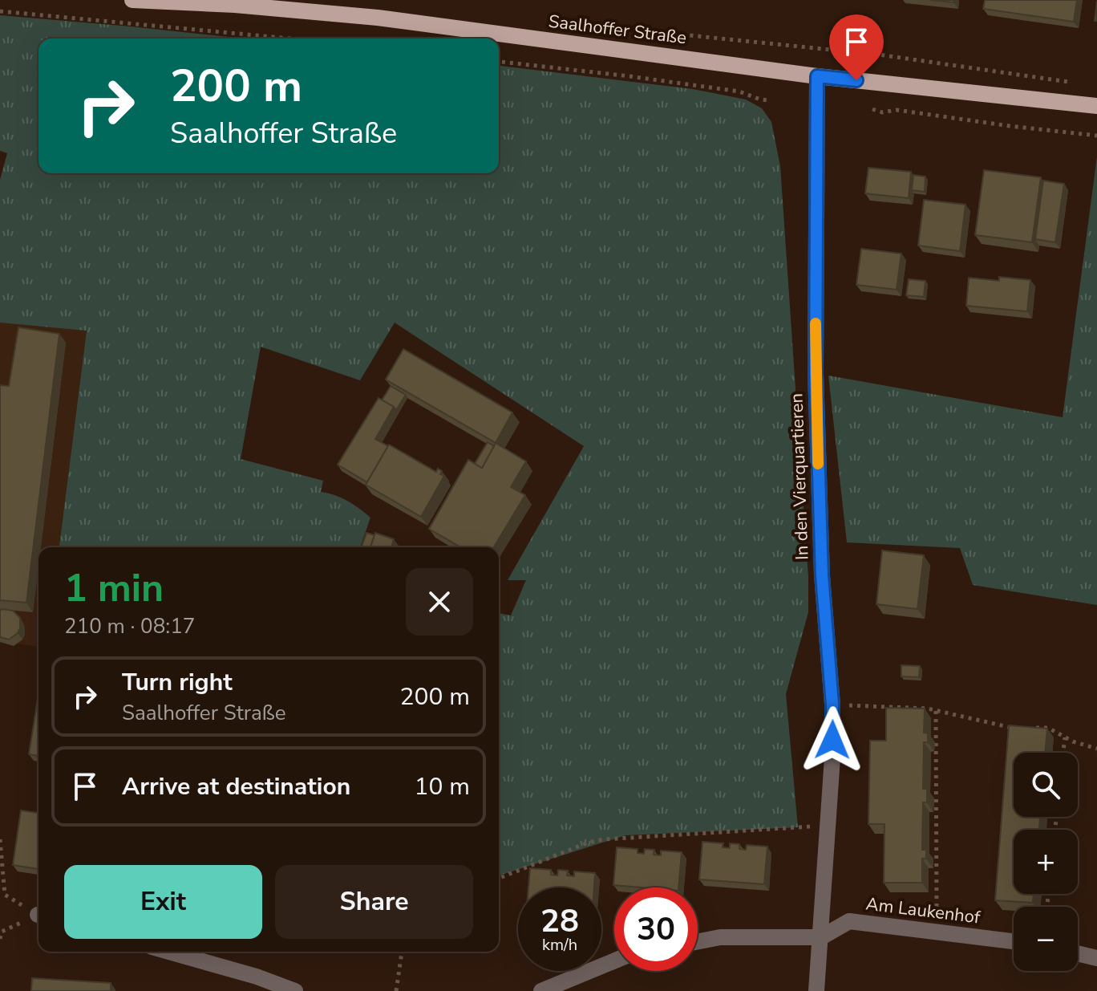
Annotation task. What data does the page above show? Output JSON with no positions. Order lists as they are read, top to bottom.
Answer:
{
  "streets": {
    "main road": ["Saalhoffer Straße"],
    "street": ["In den Vierquartieren", "Am Laukenhof"]
  },
  "crossings": [
    ["Saalhoffer Straße", "In den Vierquartieren"],
    ["In den Vierquartieren", "Am Laukenhof"]
  ],
  "page": {
    "turn": ["200 m", "Saalhoffer Straße"],
    "heading": ["1 min", "210 m · 08:17"],
    "list": [
      {
        "name": "Turn right",
        "note": "Saalhoffer Straße",
        "value": "200 m"
      },
      {
        "name": "Arrive at destination",
        "value": "10 m"
      }
    ],
    "map_buttons": ["+", "−"],
    "buttons": ["Exit", "Share"],
    "speed": "28 km/h",
    "limit": "30"
  }
}
